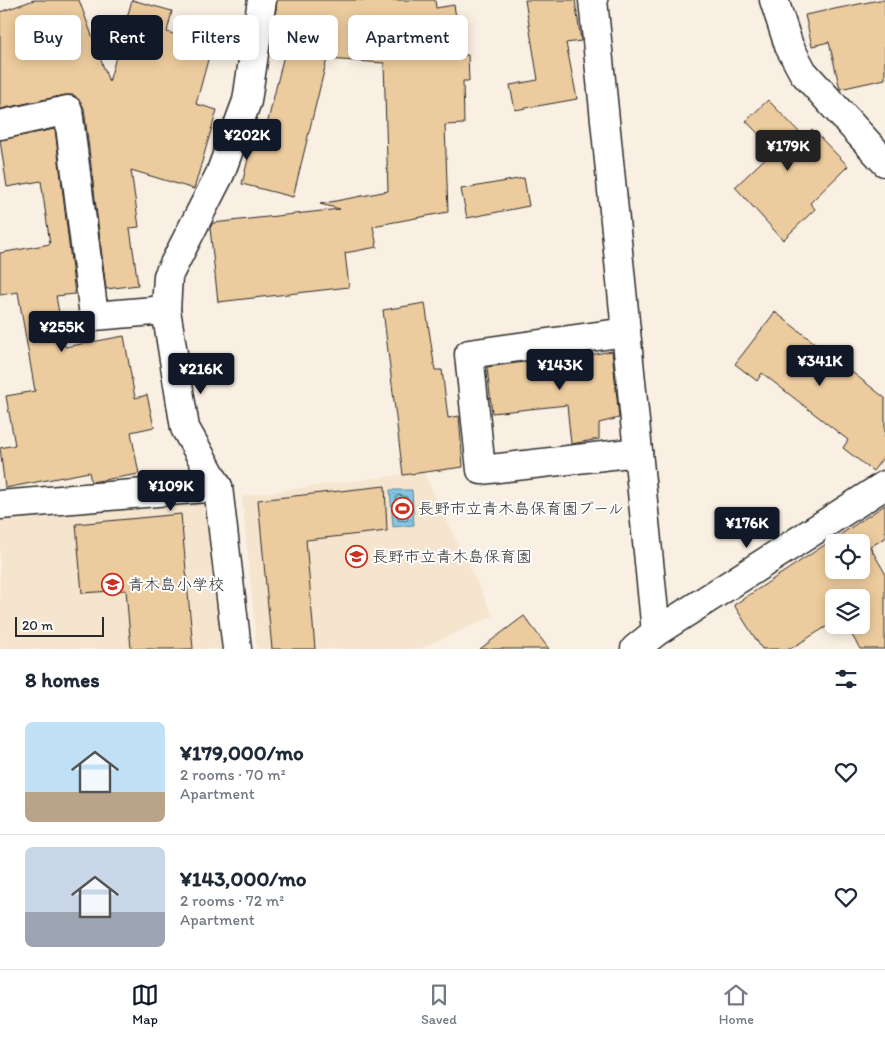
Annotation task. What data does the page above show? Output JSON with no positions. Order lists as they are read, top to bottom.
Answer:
{
  "places": {
    "sports": ["長野市立青木島保育園プール"],
    "school or university": ["長野市立青木島保育園", "青木島小学校"]
  },
  "scale_bar": "20 m",
  "page": {
    "chip": [
      "Buy",
      "Rent",
      "Filters",
      "New",
      "Apartment"
    ],
    "price": [
      "¥202K",
      "¥179K",
      "¥255K",
      "¥341K",
      "¥143K",
      "¥216K",
      "¥109K",
      "¥176K"
    ],
    "scale": "20 m",
    "heading": "8 homes",
    "list": [
      {
        "name": "¥179,000/mo",
        "note": "2 rooms · 70 m² · Apartment"
      },
      {
        "name": "¥143,000/mo",
        "note": "2 rooms · 72 m² · Apartment"
      }
    ],
    "tabs": ["Map", "Saved", "Home"]
  }
}
